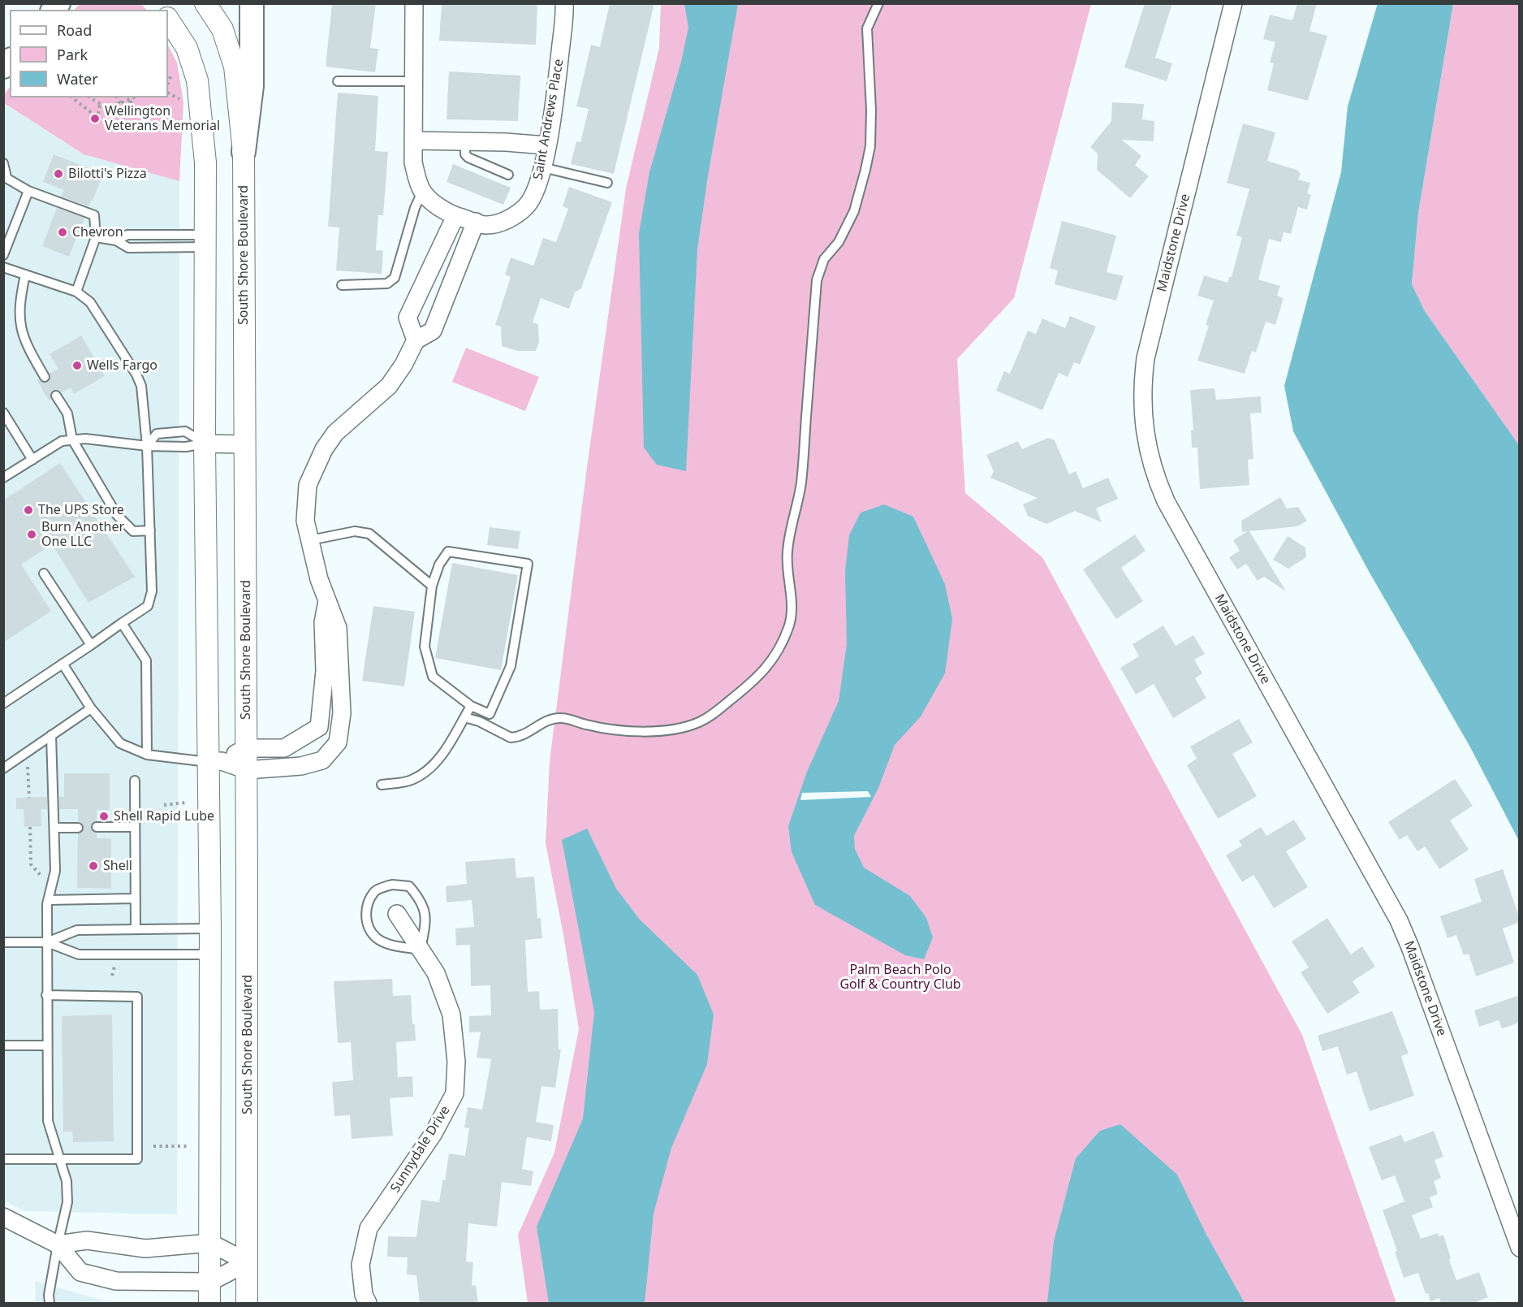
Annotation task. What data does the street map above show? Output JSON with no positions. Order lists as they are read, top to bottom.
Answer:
{
  "streets": {
    "street": [
      "Saint Andrews Place",
      "Maidstone Drive",
      "South Shore Boulevard",
      "Sunnydale Drive"
    ]
  },
  "parks": ["Palm Beach Polo Golf & Country Club"],
  "places": [
    "Wellington Veterans Memorial",
    "Bilotti's Pizza",
    "Chevron",
    "Wells Fargo",
    "The UPS Store",
    "Burn Another One LLC",
    "Shell Rapid Lube",
    "Shell"
  ],
  "legend": ["Road", "Park", "Water"]
}
